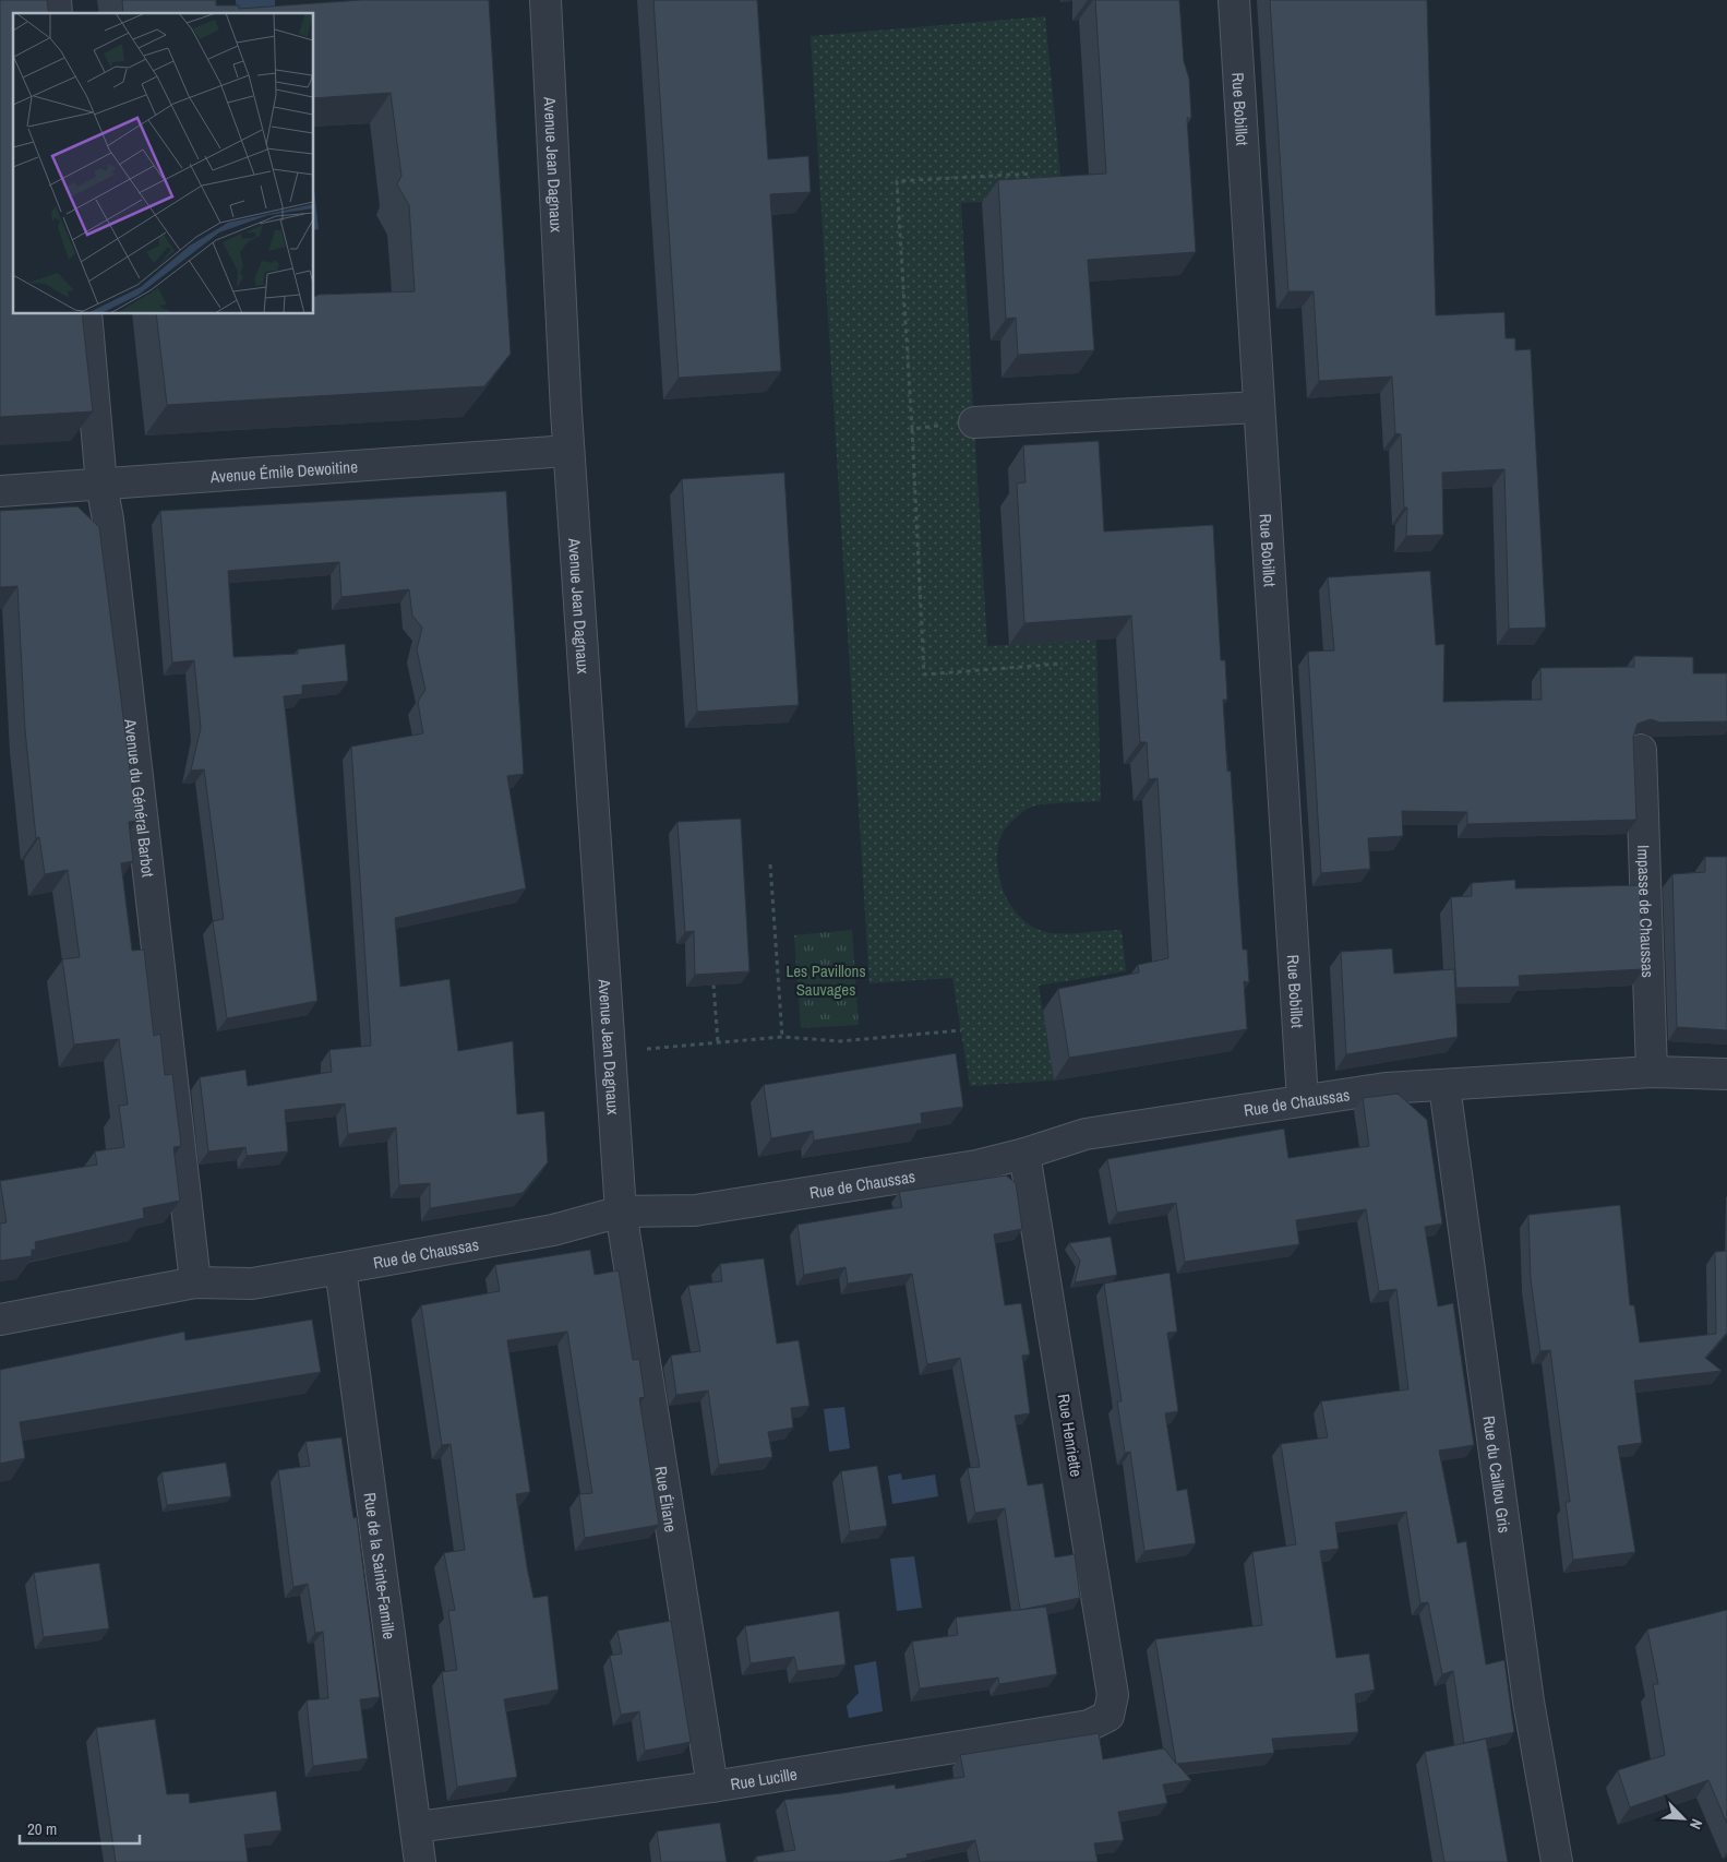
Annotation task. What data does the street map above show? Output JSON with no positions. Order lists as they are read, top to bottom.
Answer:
{
  "streets": {
    "street": [
      "Rue Bobillot",
      "Avenue Jean Dagnaux",
      "Avenue Émile Dewoitine",
      "Avenue du Général Barbot",
      "Impasse de Chaussas",
      "Rue de Chaussas",
      "Rue Henriette",
      "Rue du Caillou Gris",
      "Rue Éliane",
      "Rue de la Sainte-Famille",
      "Rue Lucille"
    ]
  },
  "crossings": [
    ["Rue Bobillot", "Rue de Chaussas"],
    ["Avenue Jean Dagnaux", "Avenue Émile Dewoitine"],
    ["Avenue Jean Dagnaux", "Rue de Chaussas"],
    ["Avenue Jean Dagnaux", "Rue Éliane"],
    ["Avenue Émile Dewoitine", "Avenue du Général Barbot"],
    ["Avenue du Général Barbot", "Rue de Chaussas"],
    ["Impasse de Chaussas", "Rue de Chaussas"],
    ["Rue de Chaussas", "Rue Henriette"],
    ["Rue de Chaussas", "Rue du Caillou Gris"],
    ["Rue de Chaussas", "Rue Éliane"],
    ["Rue de Chaussas", "Rue de la Sainte-Famille"],
    ["Rue Henriette", "Rue Lucille"],
    ["Rue Éliane", "Rue Lucille"],
    ["Rue de la Sainte-Famille", "Rue Lucille"]
  ],
  "parks": ["Les Pavillons Sauvages"],
  "scale_bar": "20 m",
  "north": "bottom right"
}
